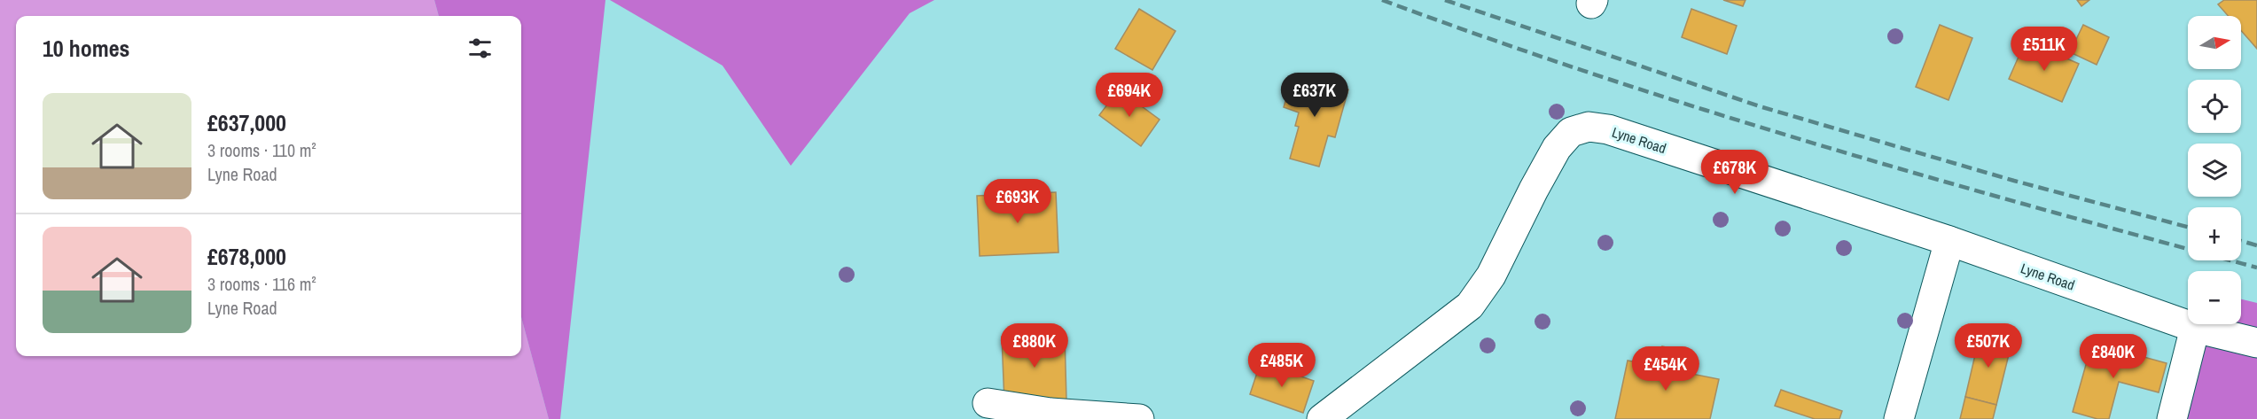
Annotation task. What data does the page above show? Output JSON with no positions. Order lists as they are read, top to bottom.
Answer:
{
  "streets": {
    "street": ["Lyne Road"]
  },
  "north": "right",
  "page": {
    "map_buttons": ["+", "−"],
    "heading": "10 homes",
    "price": [
      "£511K",
      "£694K",
      "£637K",
      "£678K",
      "£693K",
      "£880K",
      "£507K",
      "£840K",
      "£485K",
      "£454K"
    ],
    "list": [
      {
        "name": "£637,000",
        "note": "3 rooms · 110 m² · Lyne Road"
      },
      {
        "name": "£678,000",
        "note": "3 rooms · 116 m² · Lyne Road"
      }
    ]
  }
}
